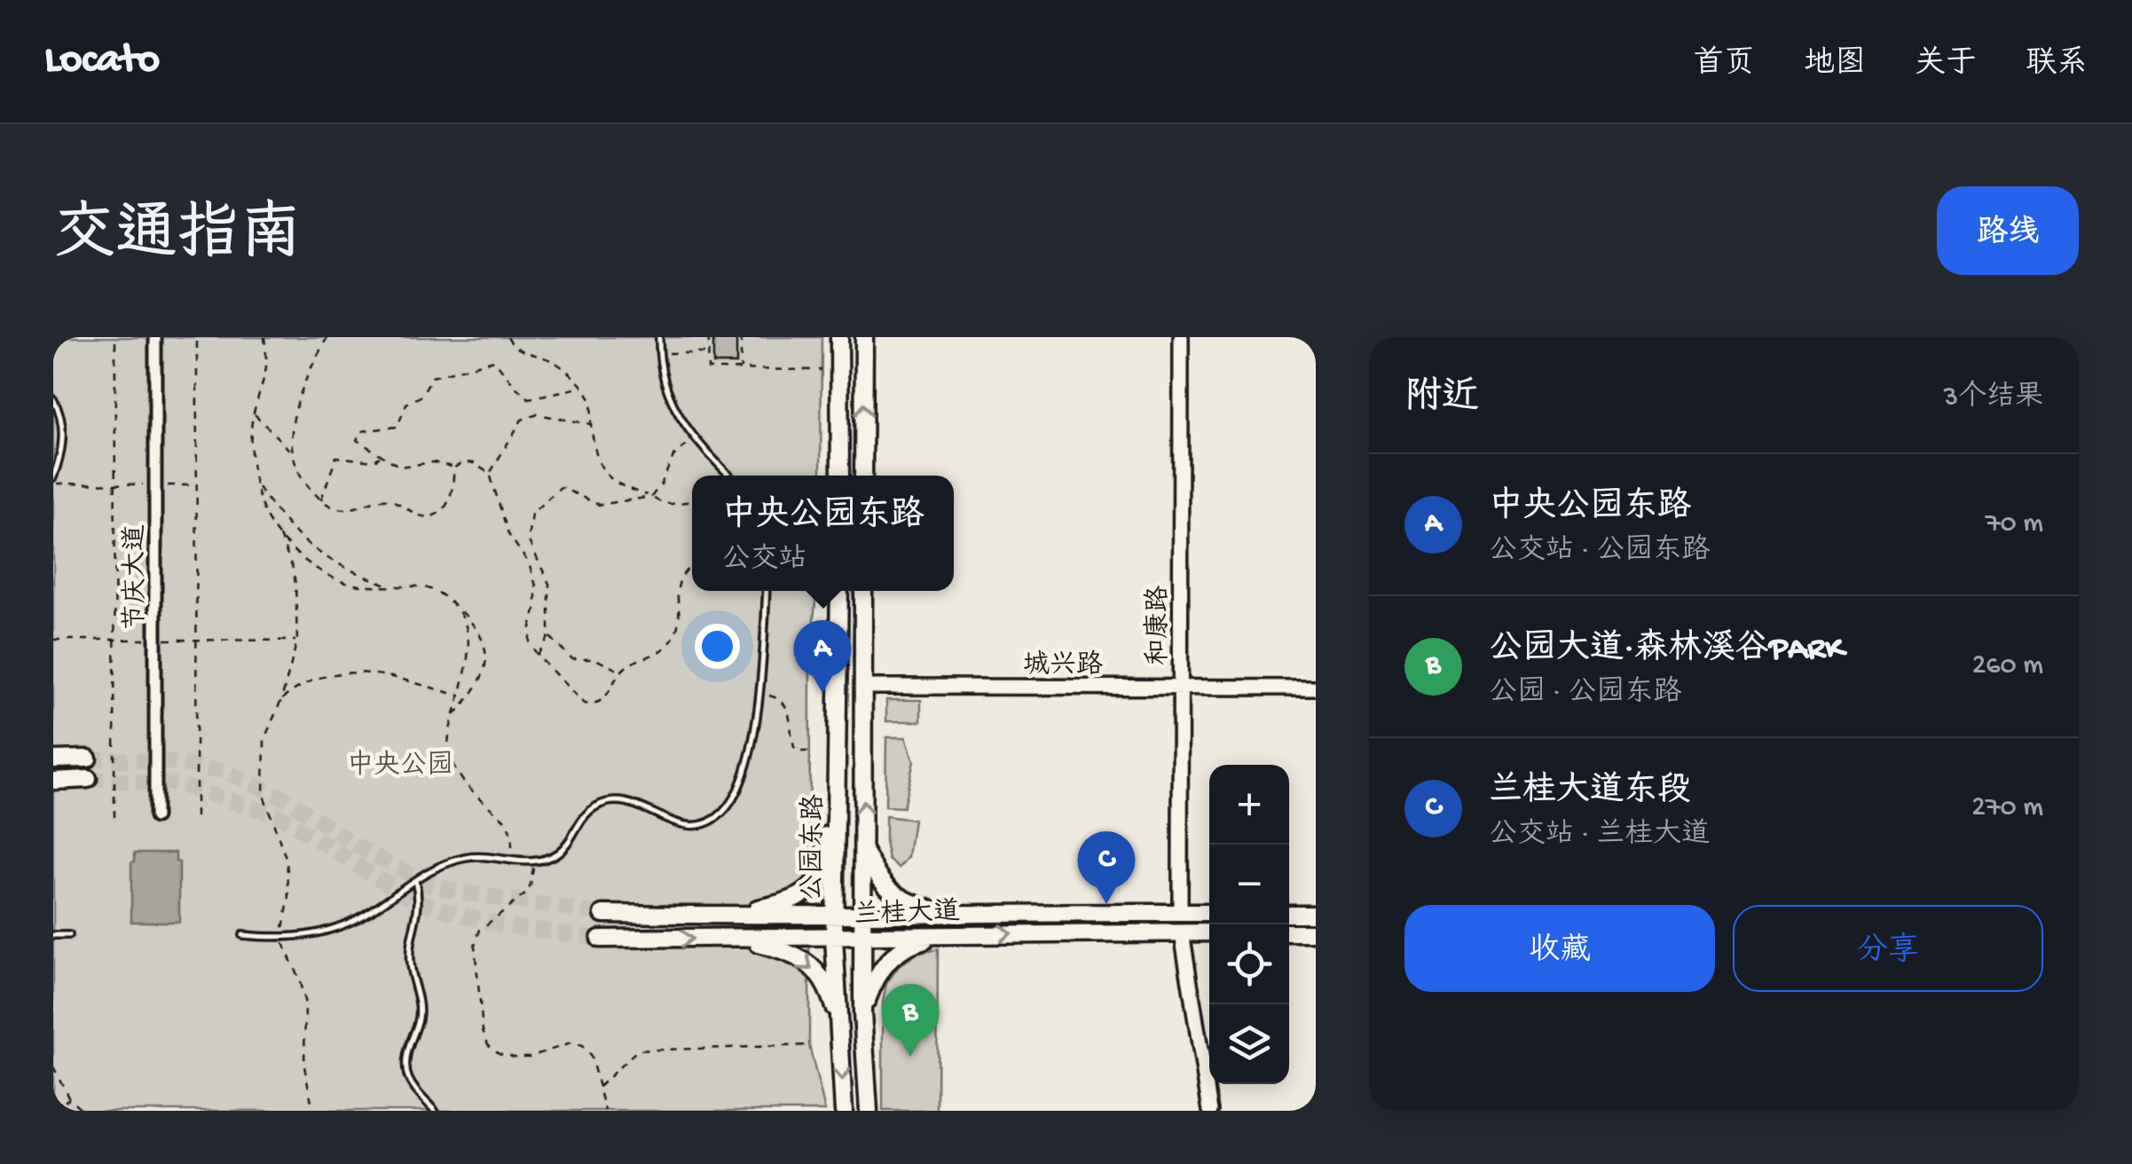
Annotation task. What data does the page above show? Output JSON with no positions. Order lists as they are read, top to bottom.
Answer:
{
  "streets": {
    "main road": ["公园东路", "兰桂大道"],
    "street": ["节庆大道", "和康路", "城兴路"]
  },
  "crossings": [
    ["和康路", "城兴路"],
    ["和康路", "兰桂大道"],
    ["城兴路", "公园东路"],
    ["公园东路", "兰桂大道"]
  ],
  "parks": ["中央公园"],
  "page": {
    "header": "Locato",
    "nav": [
      "首页",
      "地图",
      "关于",
      "联系"
    ],
    "title": "交通指南",
    "buttons": [
      "路线",
      ["收藏", "分享"]
    ],
    "heading": ["附近", "3个结果"],
    "list": [
      {
        "mark": "A",
        "name": "中央公园东路",
        "note": "公交站 · 公园东路",
        "value": "70 m"
      },
      {
        "mark": "B",
        "name": "公园大道·森林溪谷PARK",
        "note": "公园 · 公园东路",
        "value": "260 m"
      },
      {
        "mark": "C",
        "name": "兰桂大道东段",
        "note": "公交站 · 兰桂大道",
        "value": "270 m"
      }
    ],
    "popup": ["中央公园东路", "公交站"],
    "pins": ["A", "C", "B"],
    "map_buttons": ["+", "−"]
  }
}
